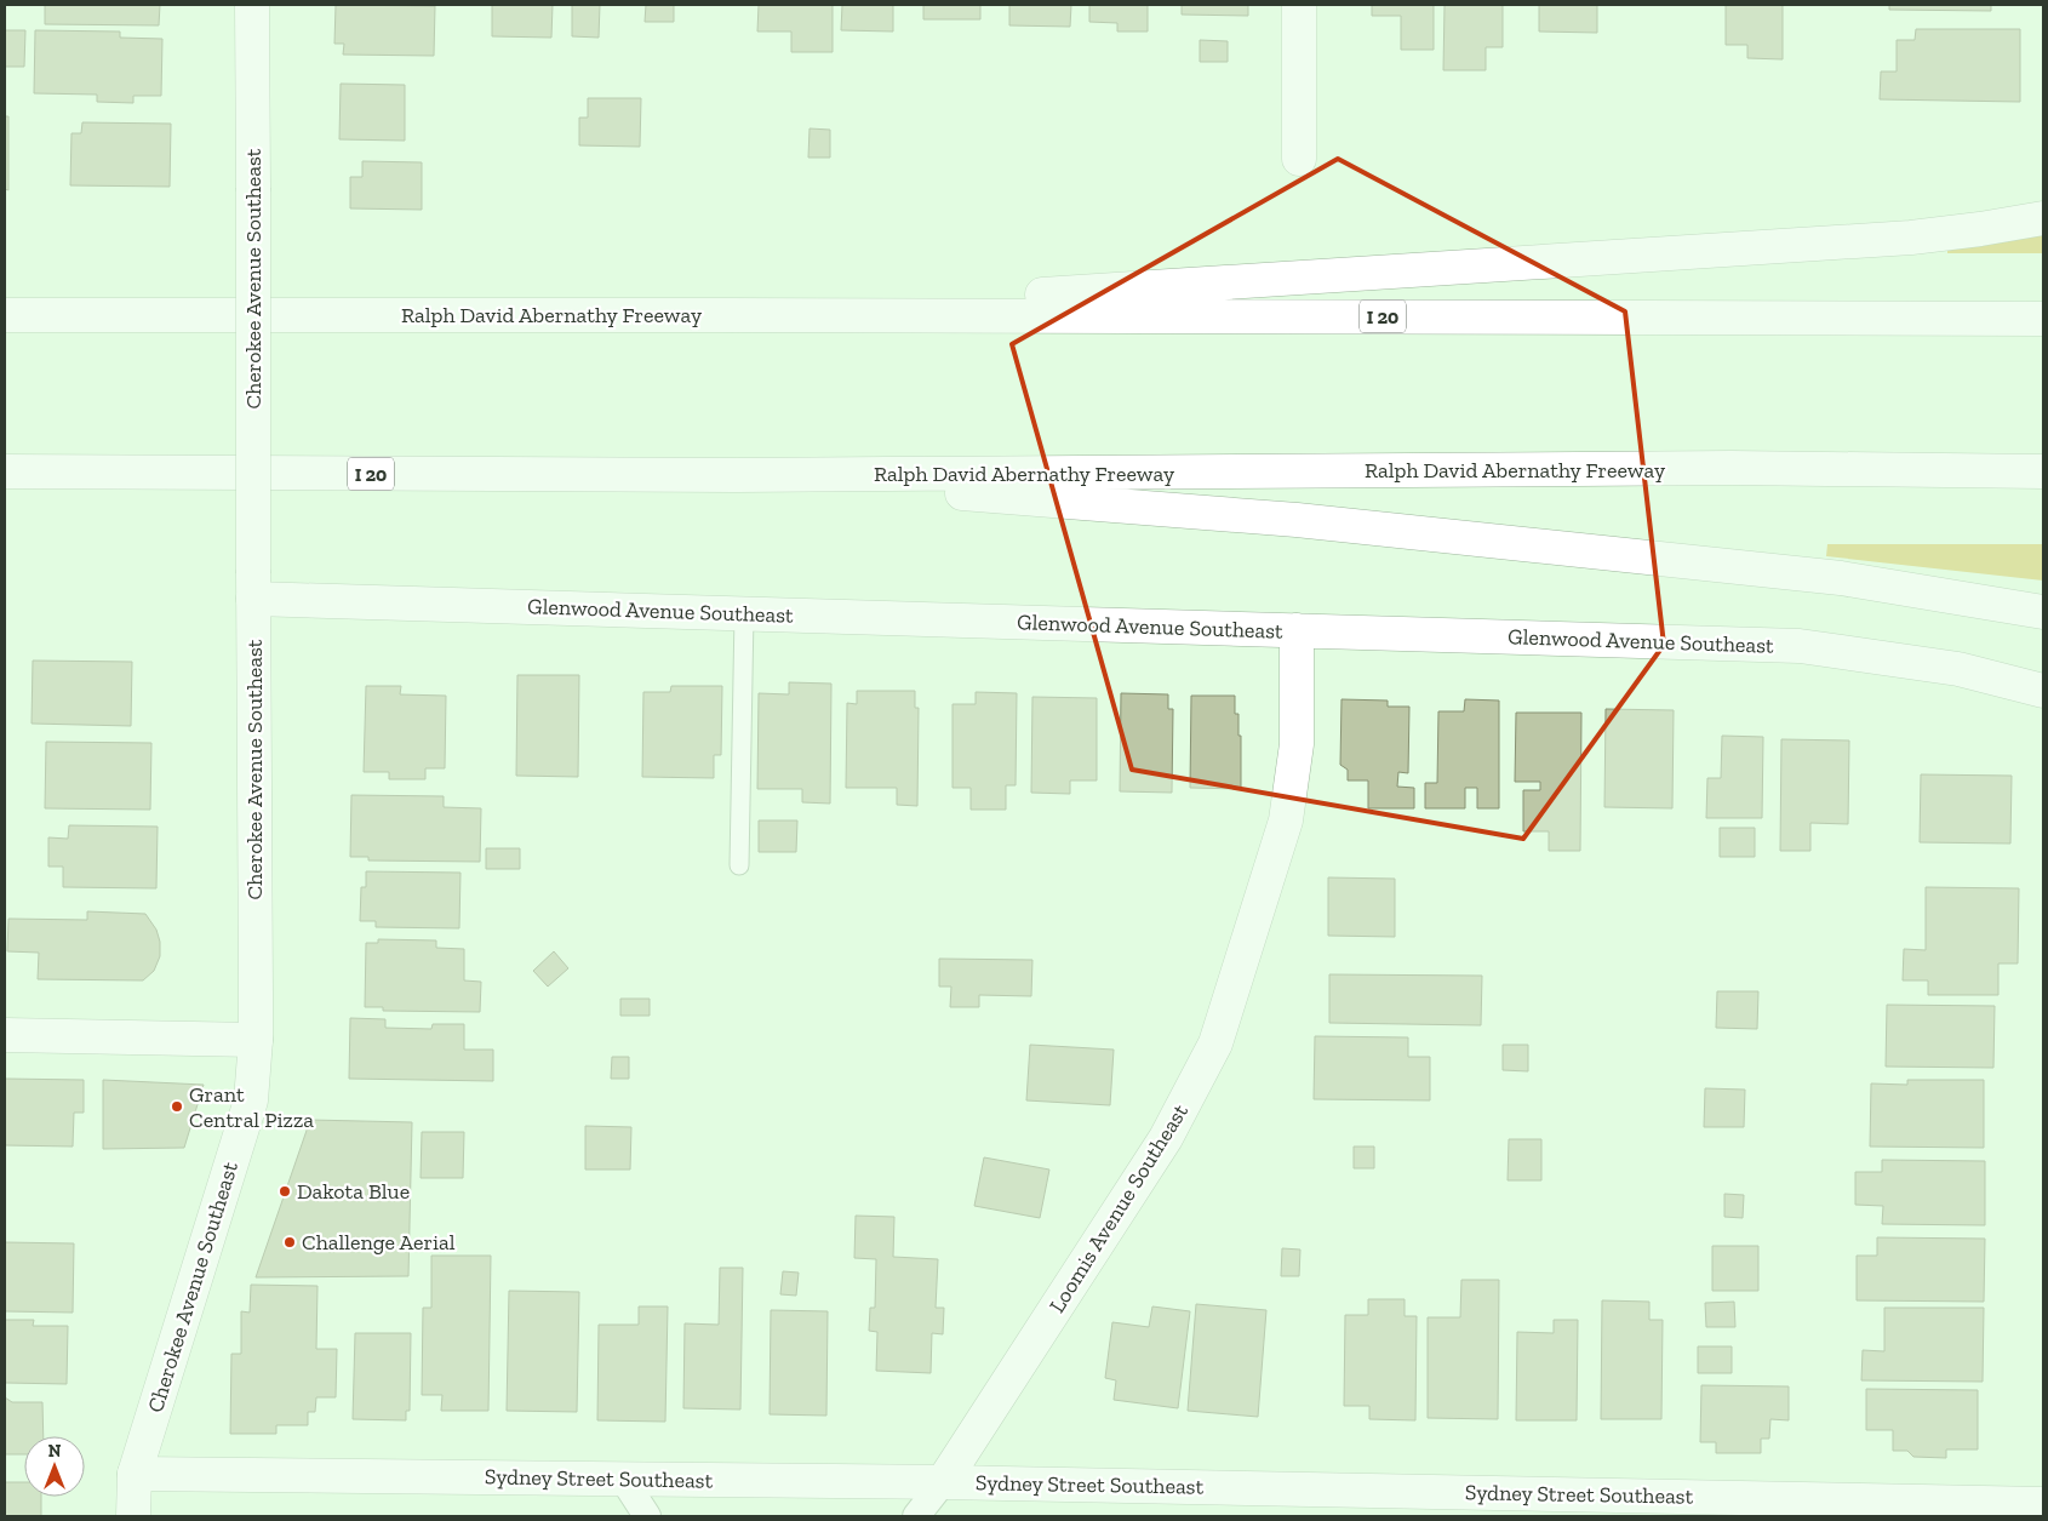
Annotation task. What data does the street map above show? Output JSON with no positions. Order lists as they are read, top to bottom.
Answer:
{
  "streets": {
    "main road": [
      "Cherokee Avenue Southeast",
      "Ralph David Abernathy Freeway",
      "I 20",
      "Glenwood Avenue Southeast",
      "Loomis Avenue Southeast",
      "Sydney Street Southeast"
    ]
  },
  "crossings": [
    ["Cherokee Avenue Southeast", "Glenwood Avenue Southeast"],
    ["Cherokee Avenue Southeast", "Sydney Street Southeast"],
    ["Glenwood Avenue Southeast", "Loomis Avenue Southeast"],
    ["Loomis Avenue Southeast", "Sydney Street Southeast"]
  ],
  "places": ["Grant Central Pizza", "Dakota Blue", "Challenge Aerial"],
  "north": "top"
}
